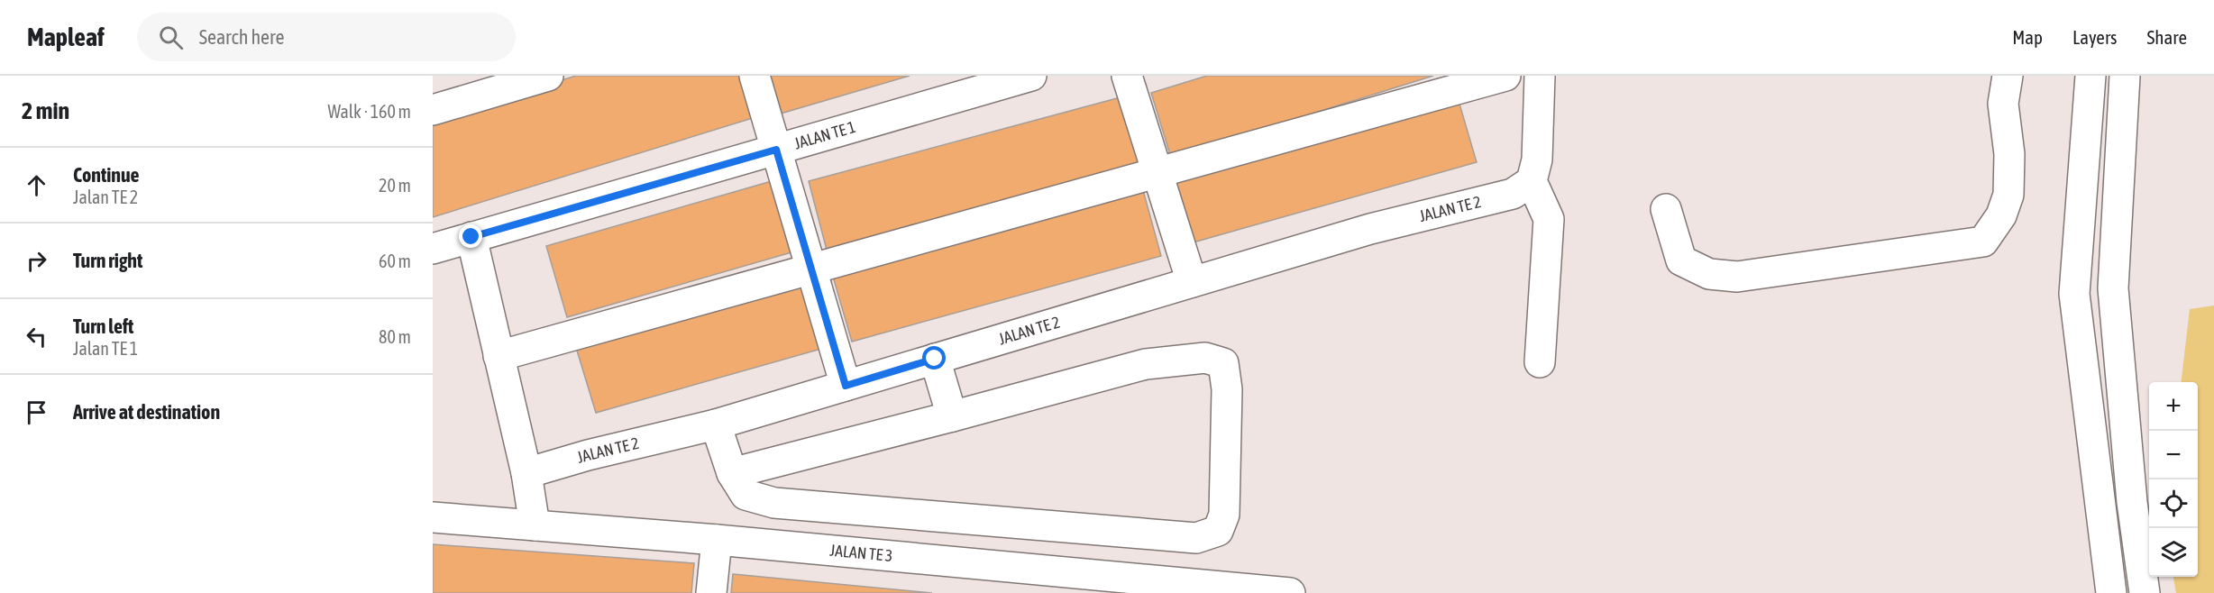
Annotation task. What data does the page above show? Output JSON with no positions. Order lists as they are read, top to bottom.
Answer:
{
  "streets": {
    "street": ["JALAN TE 1", "JALAN TE 2", "JALAN TE 3"]
  },
  "page": {
    "header": "Mapleaf",
    "search": "Search here",
    "nav": ["Map", "Layers", "Share"],
    "heading": ["2 min", "Walk · 160 m"],
    "list": [
      ["Continue", "Jalan TE 2", "20 m"],
      ["Turn right", "60 m"],
      ["Turn left", "Jalan TE 1", "80 m"],
      "Arrive at destination"
    ],
    "map_buttons": ["+", "−"]
  }
}
